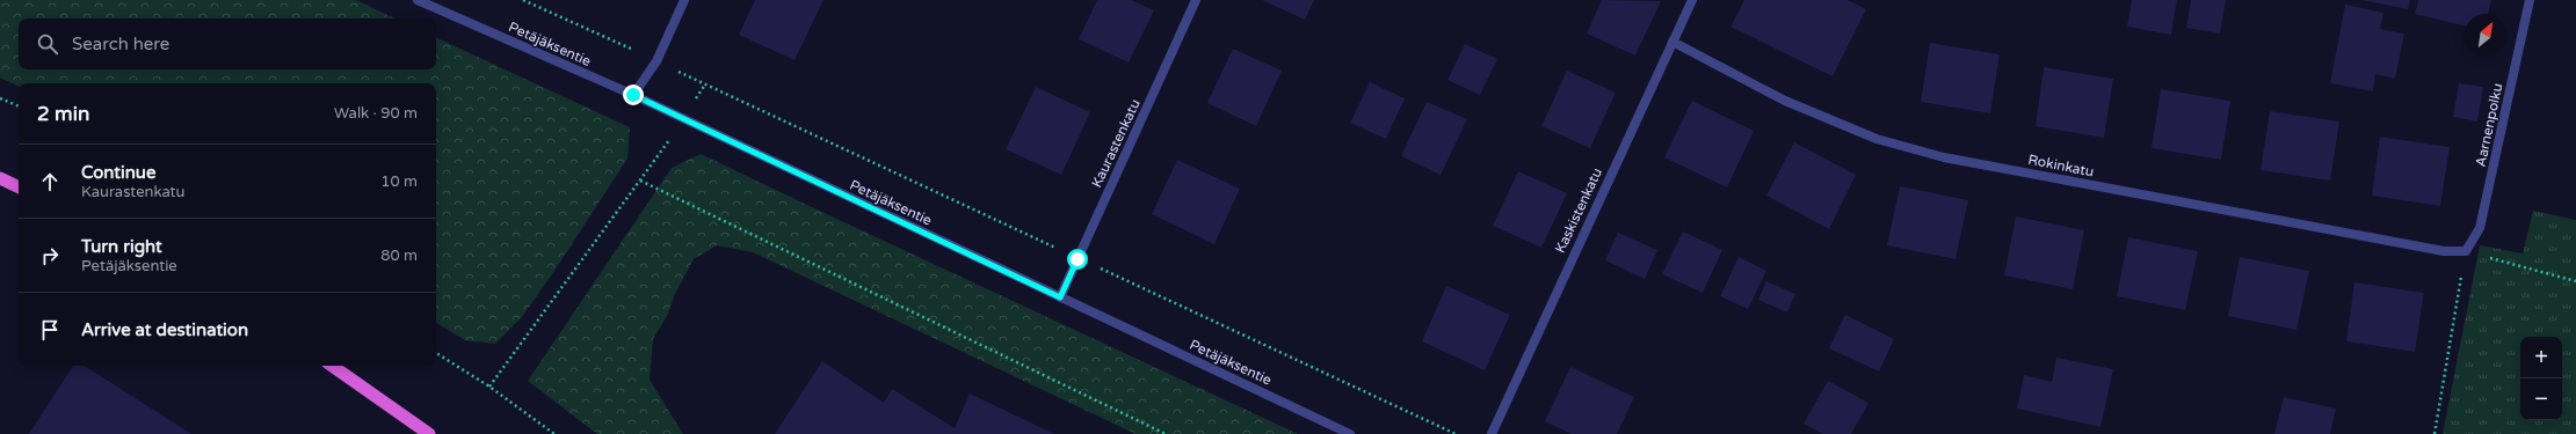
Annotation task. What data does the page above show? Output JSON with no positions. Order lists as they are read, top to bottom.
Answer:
{
  "streets": {
    "street": [
      "Petäjäksentie",
      "Aarnenpolku",
      "Kaurastenkatu",
      "Rokinkatu",
      "Kaskistenkatu"
    ]
  },
  "crossings": [
    ["Petäjäksentie", "Kaurastenkatu"],
    ["Aarnenpolku", "Rokinkatu"],
    ["Rokinkatu", "Kaskistenkatu"]
  ],
  "north": "top right",
  "page": {
    "search": "Search here",
    "heading": ["2 min", "Walk · 90 m"],
    "list": [
      ["Continue", "Kaurastenkatu", "10 m"],
      ["Turn right", "Petäjäksentie", "80 m"],
      "Arrive at destination"
    ],
    "map_buttons": ["+", "−"]
  }
}
